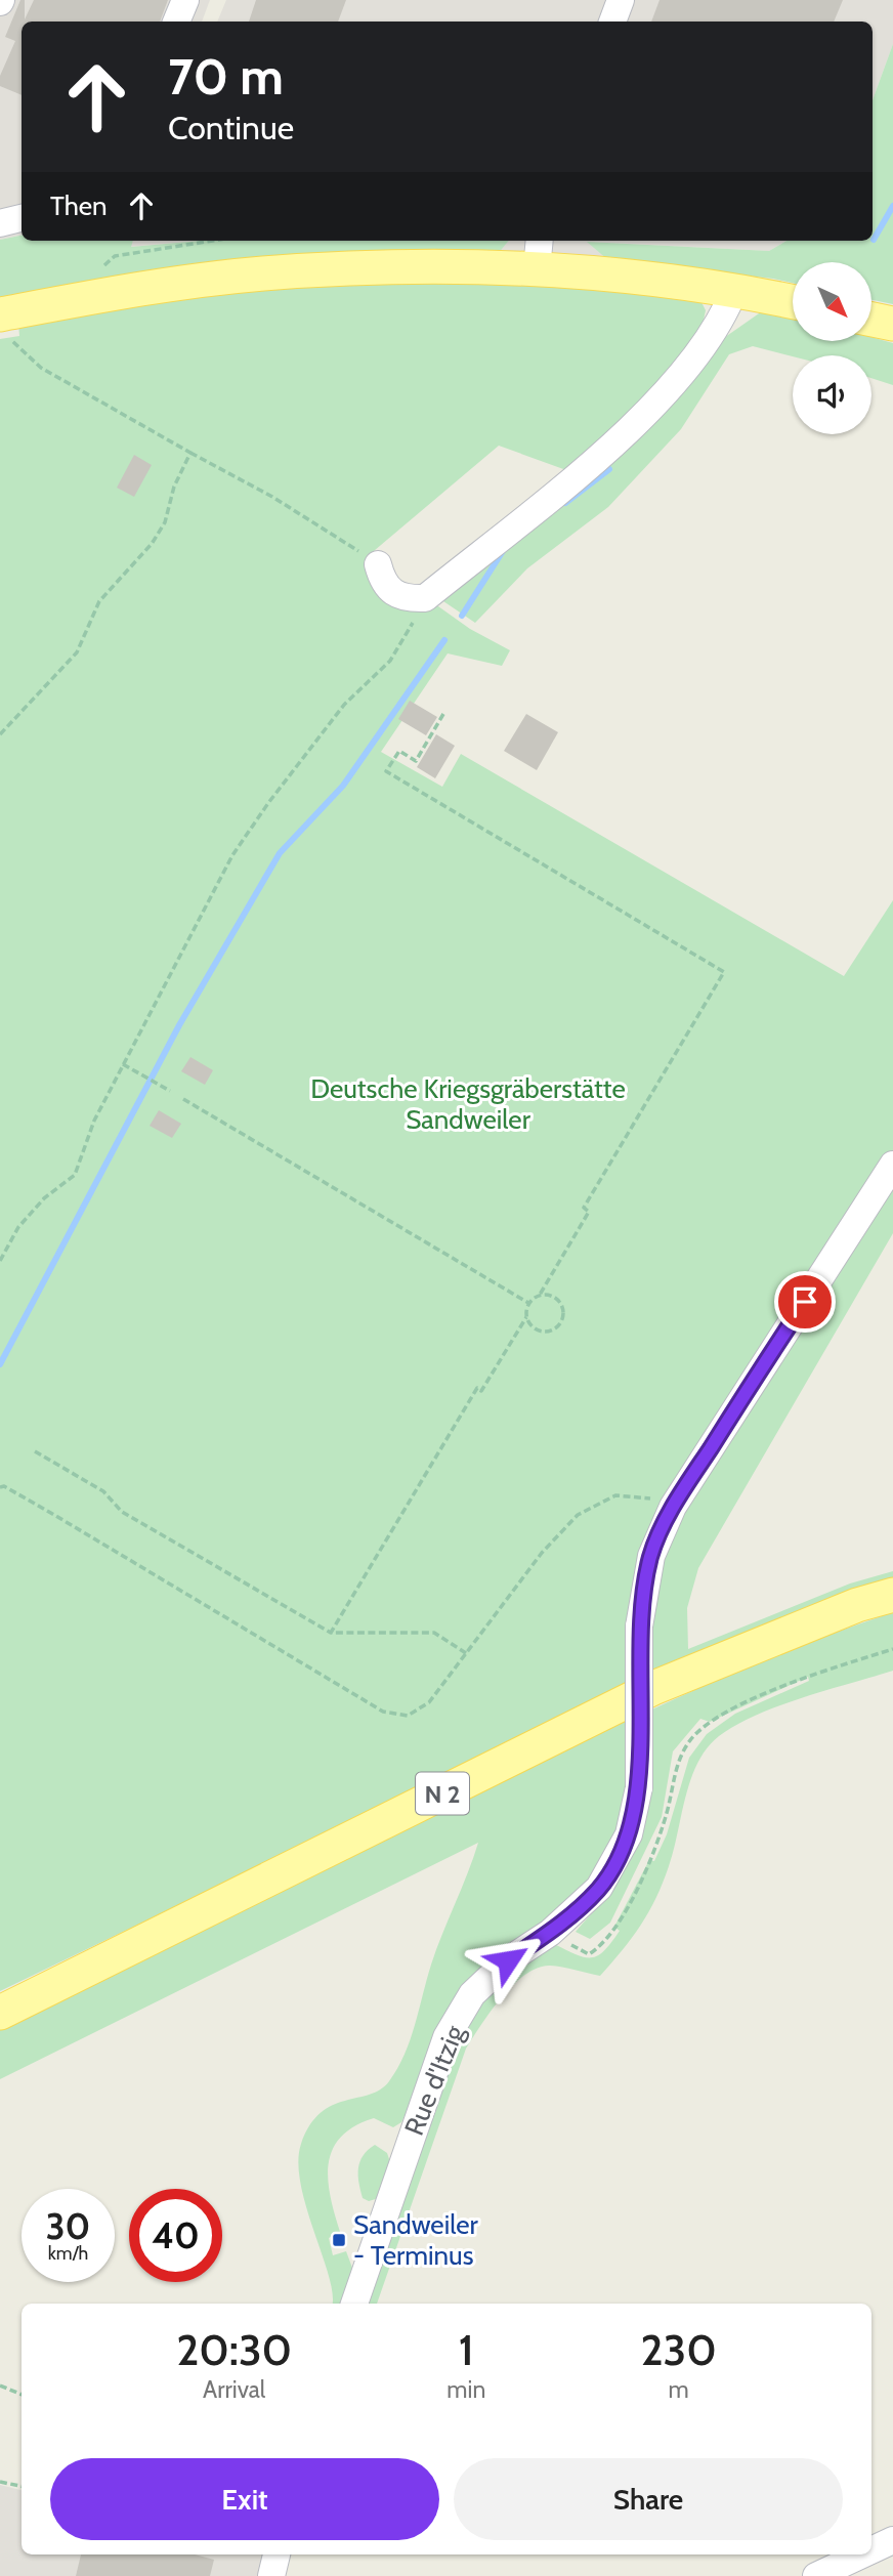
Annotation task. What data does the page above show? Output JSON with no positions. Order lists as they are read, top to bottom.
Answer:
{
  "streets": {
    "main road": ["N 2"],
    "street": ["Rue d'Itzig"]
  },
  "parks": ["Deutsche Kriegsgräberstätte Sandweiler"],
  "places": {
    "transit": ["Sandweiler - Terminus"]
  },
  "north": "bottom right",
  "page": {
    "turn": ["70 m", "Continue"],
    "then": "Then",
    "speed": "30 km/h",
    "limit": "40",
    "eta": [
      "20:30",
      "Arrival",
      "1",
      "min",
      "230",
      "m"
    ],
    "buttons": ["Exit", "Share"]
  }
}
